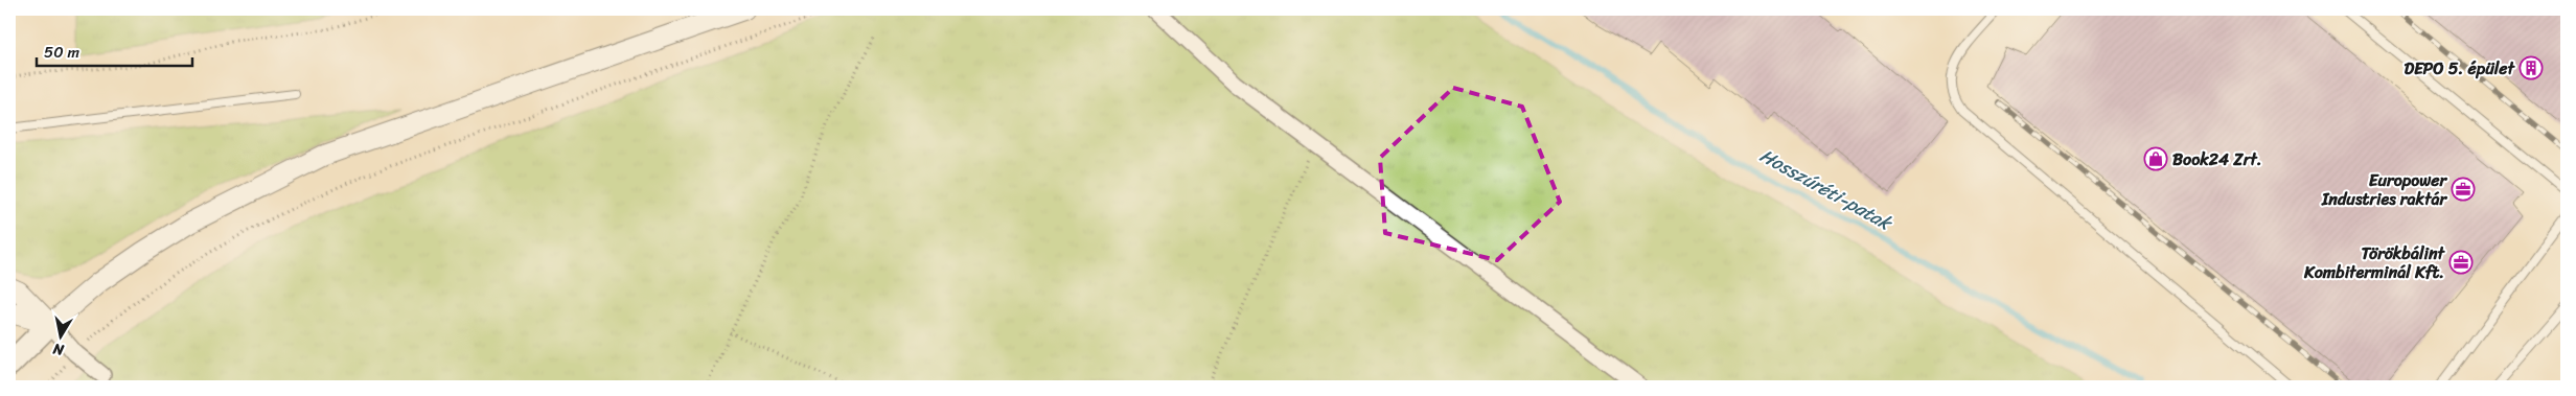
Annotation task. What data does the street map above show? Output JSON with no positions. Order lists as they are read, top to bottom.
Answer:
{
  "water": ["Hosszúréti-patak"],
  "places": {
    "building": ["DEPO 5. épület"],
    "shop": ["Book24 Zrt."],
    "office": ["Europower Industries raktár", "Törökbálint Kombiterminál Kft."]
  },
  "scale_bar": "50 m",
  "north": "bottom"
}
